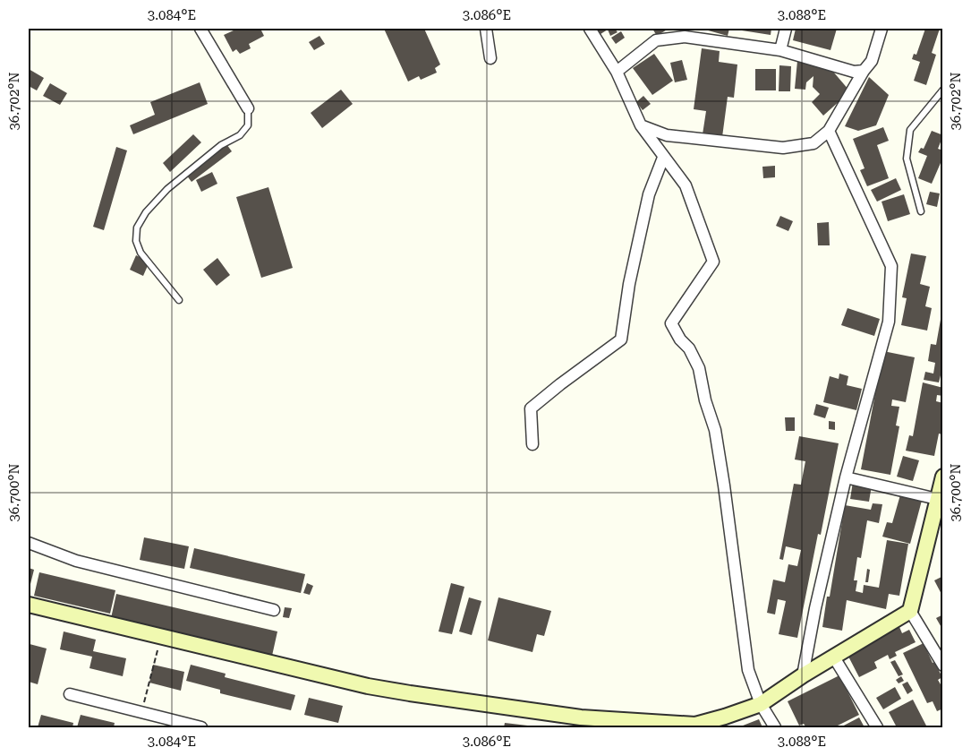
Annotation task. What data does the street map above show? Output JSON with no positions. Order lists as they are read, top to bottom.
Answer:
{
  "coordinates": [
    "3.084°E",
    "3.086°E",
    "3.088°E",
    "36.702°N",
    "36.700°N"
  ]
}
